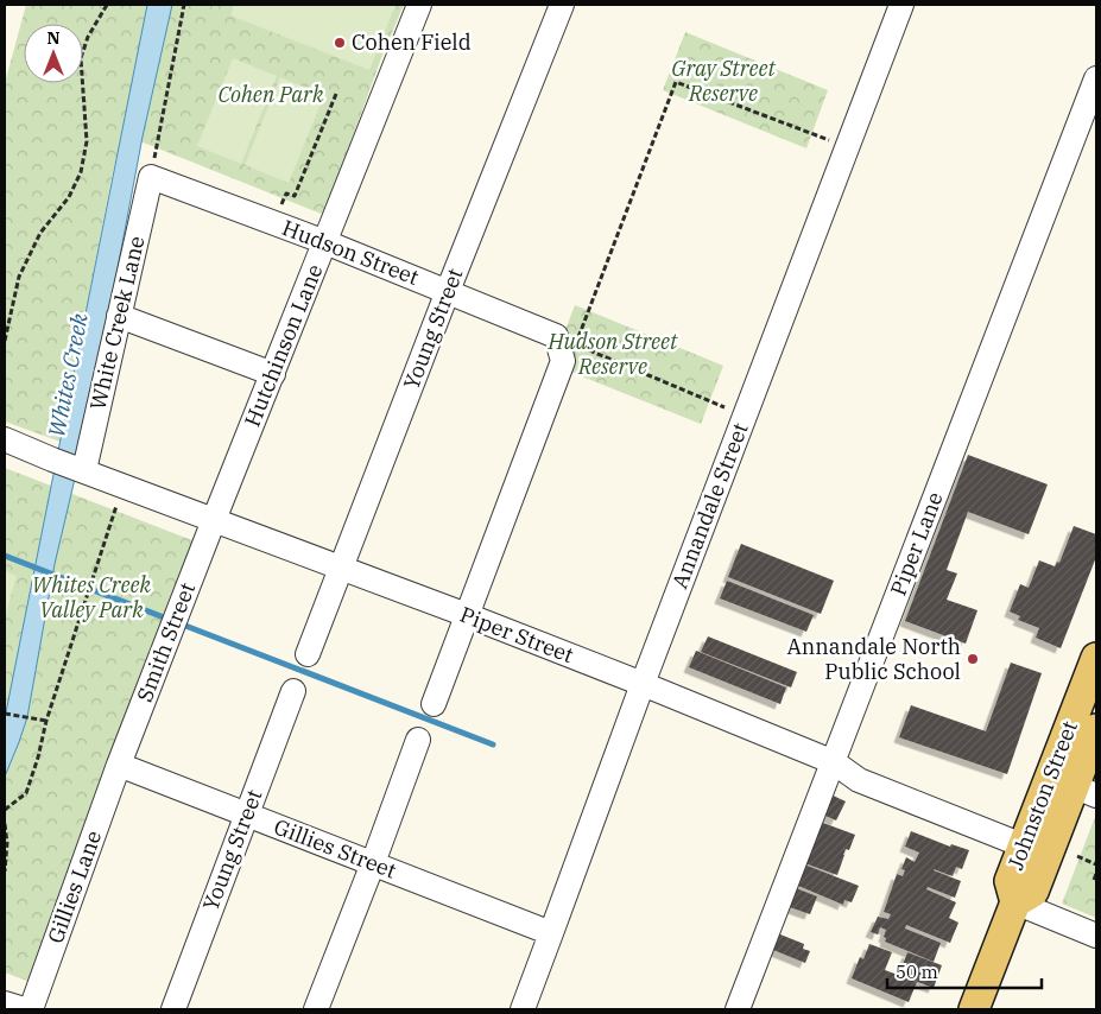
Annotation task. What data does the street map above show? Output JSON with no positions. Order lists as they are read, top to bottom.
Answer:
{
  "streets": {
    "main road": ["Johnston Street"],
    "street": [
      "Hudson Street",
      "White Creek Lane",
      "Young Street",
      "Hutchinson Lane",
      "Annandale Street",
      "Piper Lane",
      "Piper Street",
      "Smith Street",
      "Gillies Street",
      "Gillies Lane"
    ]
  },
  "crossings": [
    ["Hudson Street", "White Creek Lane"],
    ["Hudson Street", "Young Street"],
    ["Hudson Street", "Hutchinson Lane"],
    ["Hudson Street", "Piper Street"],
    ["White Creek Lane", "Piper Street"],
    ["Young Street", "Piper Street"],
    ["Young Street", "Gillies Street"],
    ["Hutchinson Lane", "Piper Street"],
    ["Hutchinson Lane", "Smith Street"],
    ["Annandale Street", "Piper Street"],
    ["Annandale Street", "Gillies Street"],
    ["Piper Lane", "Piper Street"],
    ["Piper Street", "Smith Street"],
    ["Piper Street", "Johnston Street"],
    ["Smith Street", "Gillies Street"],
    ["Smith Street", "Gillies Lane"],
    ["Gillies Street", "Gillies Lane"]
  ],
  "water": ["Whites Creek"],
  "parks": [
    "Gray Street Reserve",
    "Cohen Park",
    "Hudson Street Reserve",
    "Whites Creek Valley Park"
  ],
  "places": ["Cohen Field", "Annandale North Public School"],
  "scale_bar": "50 m",
  "north": "top"
}
